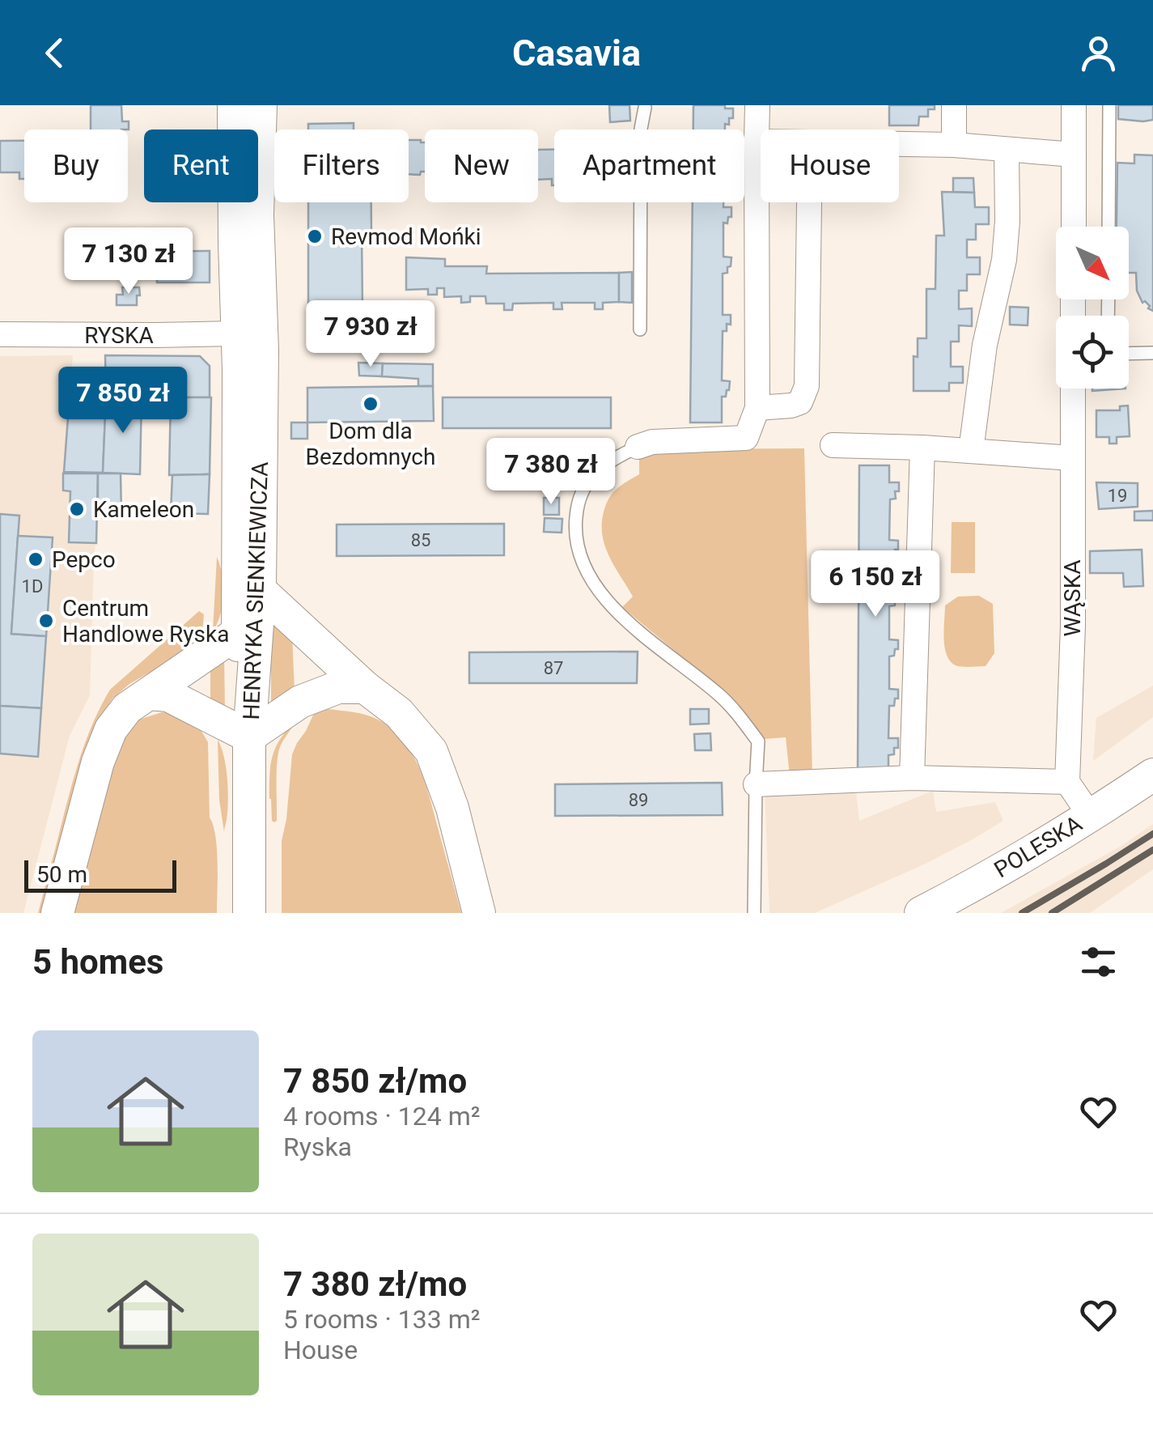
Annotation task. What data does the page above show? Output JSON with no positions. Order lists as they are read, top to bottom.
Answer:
{
  "streets": {
    "main road": ["HENRYKA SIENKIEWICZA", "POLESKA"],
    "street": ["RYSKA", "WĄSKA"]
  },
  "crossings": [
    ["RYSKA", "HENRYKA SIENKIEWICZA"]
  ],
  "places": [
    "Revmod Mońki",
    "Dom dla Bezdomnych",
    "Kameleon",
    "Pepco",
    "Centrum Handlowe Ryska"
  ],
  "house_numbers": [
    "19",
    "85",
    "1D",
    "87",
    "89"
  ],
  "scale_bar": "50 m",
  "north": "bottom right",
  "page": {
    "header": "Casavia",
    "chip": [
      "Buy",
      "Rent",
      "Filters",
      "New",
      "Apartment",
      "House"
    ],
    "price": [
      "7 130 zł",
      "7 930 zł",
      "7 850 zł",
      "7 380 zł",
      "6 150 zł"
    ],
    "scale": "50 m",
    "heading": "5 homes",
    "list": [
      {
        "name": "7 850 zł/mo",
        "note": "4 rooms · 124 m² · Ryska"
      },
      {
        "name": "7 380 zł/mo",
        "note": "5 rooms · 133 m² · House"
      }
    ]
  }
}
